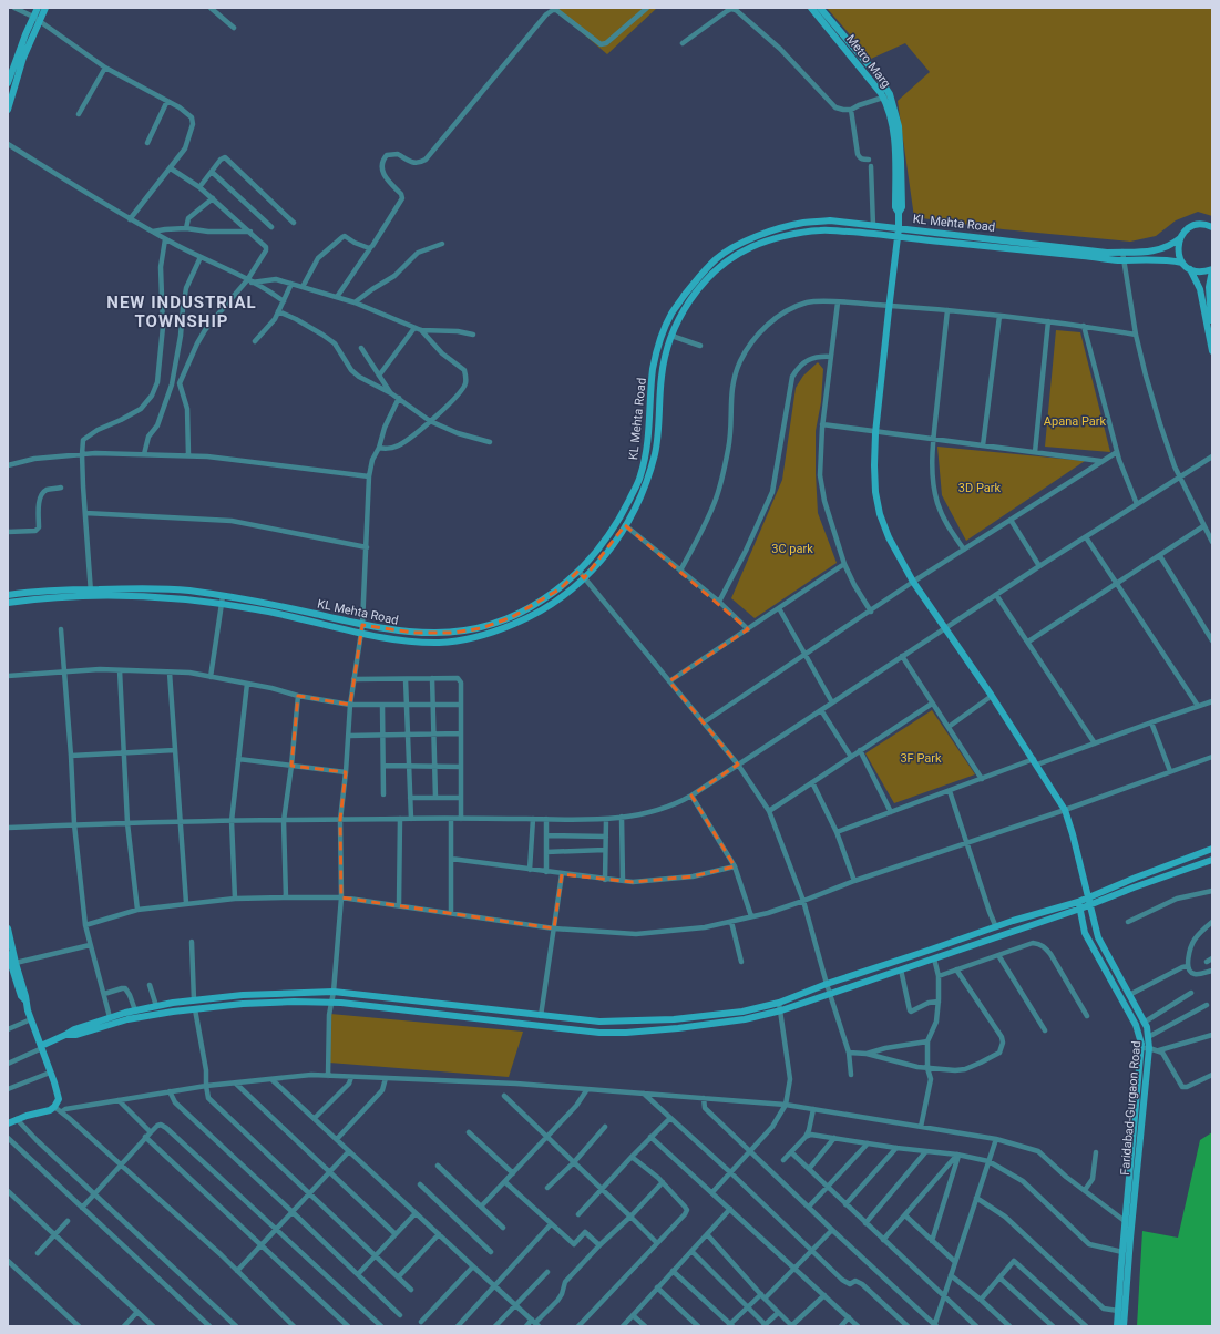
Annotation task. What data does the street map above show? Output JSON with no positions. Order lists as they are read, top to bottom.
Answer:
{
  "streets": {
    "street": ["Metro Marg", "KL Mehta Road", "Faridabad-Gurgaon Road"]
  },
  "crossings": [
    ["Metro Marg", "KL Mehta Road"],
    ["Metro Marg", "Faridabad-Gurgaon Road"]
  ],
  "districts": ["NEW INDUSTRIAL TOWNSHIP"],
  "parks": [
    "Apana Park",
    "3D Park",
    "3C park",
    "3F Park"
  ]
}
